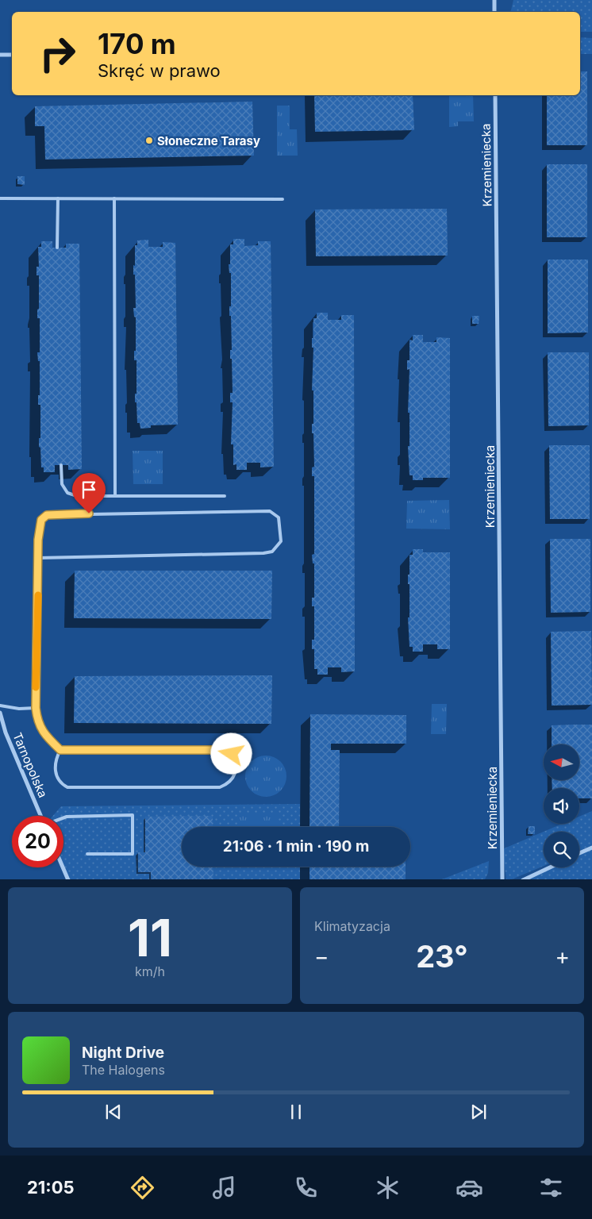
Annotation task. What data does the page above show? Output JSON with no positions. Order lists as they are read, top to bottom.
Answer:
{
  "streets": {
    "street": ["Krzemieniecka", "Tarnopolska"]
  },
  "places": ["Słoneczne Tarasy"],
  "north": "left",
  "page": {
    "turn": ["170 m", "Skręć w prawo"],
    "limit": "20",
    "trip": "21:06 · 1 min · 190 m",
    "tile": [
      ["11", "km/h"],
      "Klimatyzacja"
    ],
    "heat": ["−", "23°", "+"],
    "song": ["Night Drive", "The Halogens"],
    "tabs": "21:05"
  }
}
